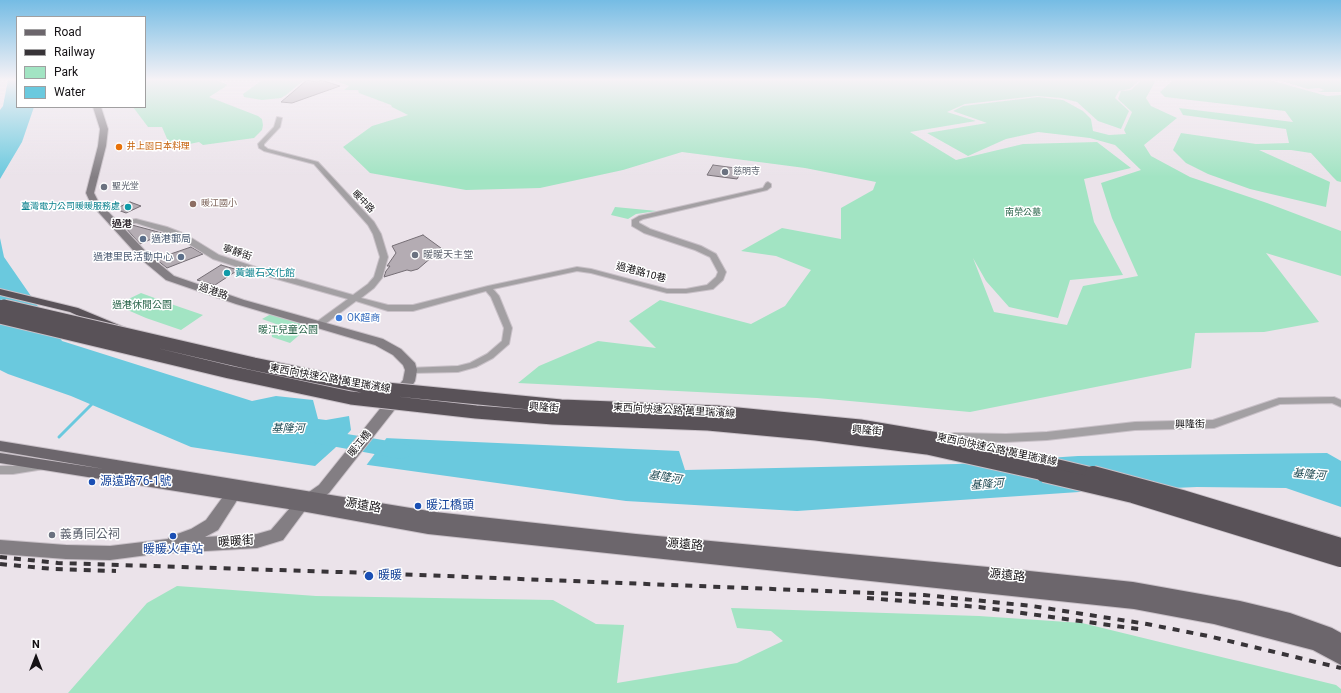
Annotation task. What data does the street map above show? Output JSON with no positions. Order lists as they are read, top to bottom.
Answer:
{
  "streets": {
    "highway": ["東西向快速公路 萬里瑞濱線"],
    "main road": ["源遠路"],
    "street": [
      "暖中路",
      "寧靜街",
      "過港路10巷",
      "過港路",
      "興隆街",
      "暖江橋",
      "暖暖街"
    ]
  },
  "crossings": [
    ["暖中路", "寧靜街"],
    ["暖中路", "過港路"],
    ["寧靜街", "過港路10巷"],
    ["寧靜街", "過港路"],
    ["興隆街", "暖江橋"],
    ["暖江橋", "源遠路"],
    ["暖江橋", "暖暖街"],
    ["源遠路", "暖暖街"]
  ],
  "districts": ["過港"],
  "water": ["基隆河"],
  "parks": ["南榮公墓", "過港休閒公園", "暖江兒童公園"],
  "places": [
    "井上園日本料理",
    "慈明寺",
    "聖光堂",
    "暖江國小",
    "臺灣電力公司暖暖服務處",
    "過港郵局",
    "暖暖天主堂",
    "過港里民活動中心",
    "黃蠟石文化館",
    "OK超商",
    "源遠路76-1號",
    "暖江橋頭",
    "義勇同公祠",
    "暖暖火車站",
    "暖暖"
  ],
  "legend": [
    "Road",
    "Railway",
    "Park",
    "Water"
  ],
  "north": "top"
}
